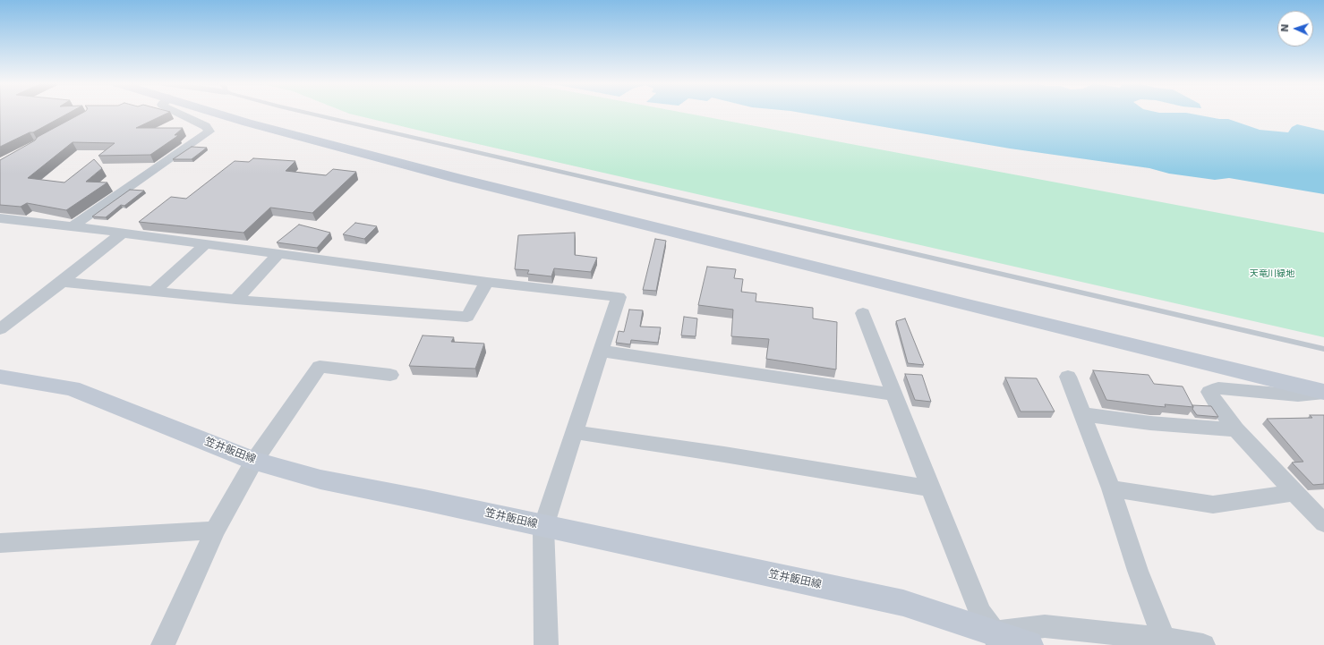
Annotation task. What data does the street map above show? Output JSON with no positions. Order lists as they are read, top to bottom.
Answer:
{
  "streets": {
    "street": ["笠井飯田線"]
  },
  "parks": ["天竜川緑地"],
  "north": "left"
}
